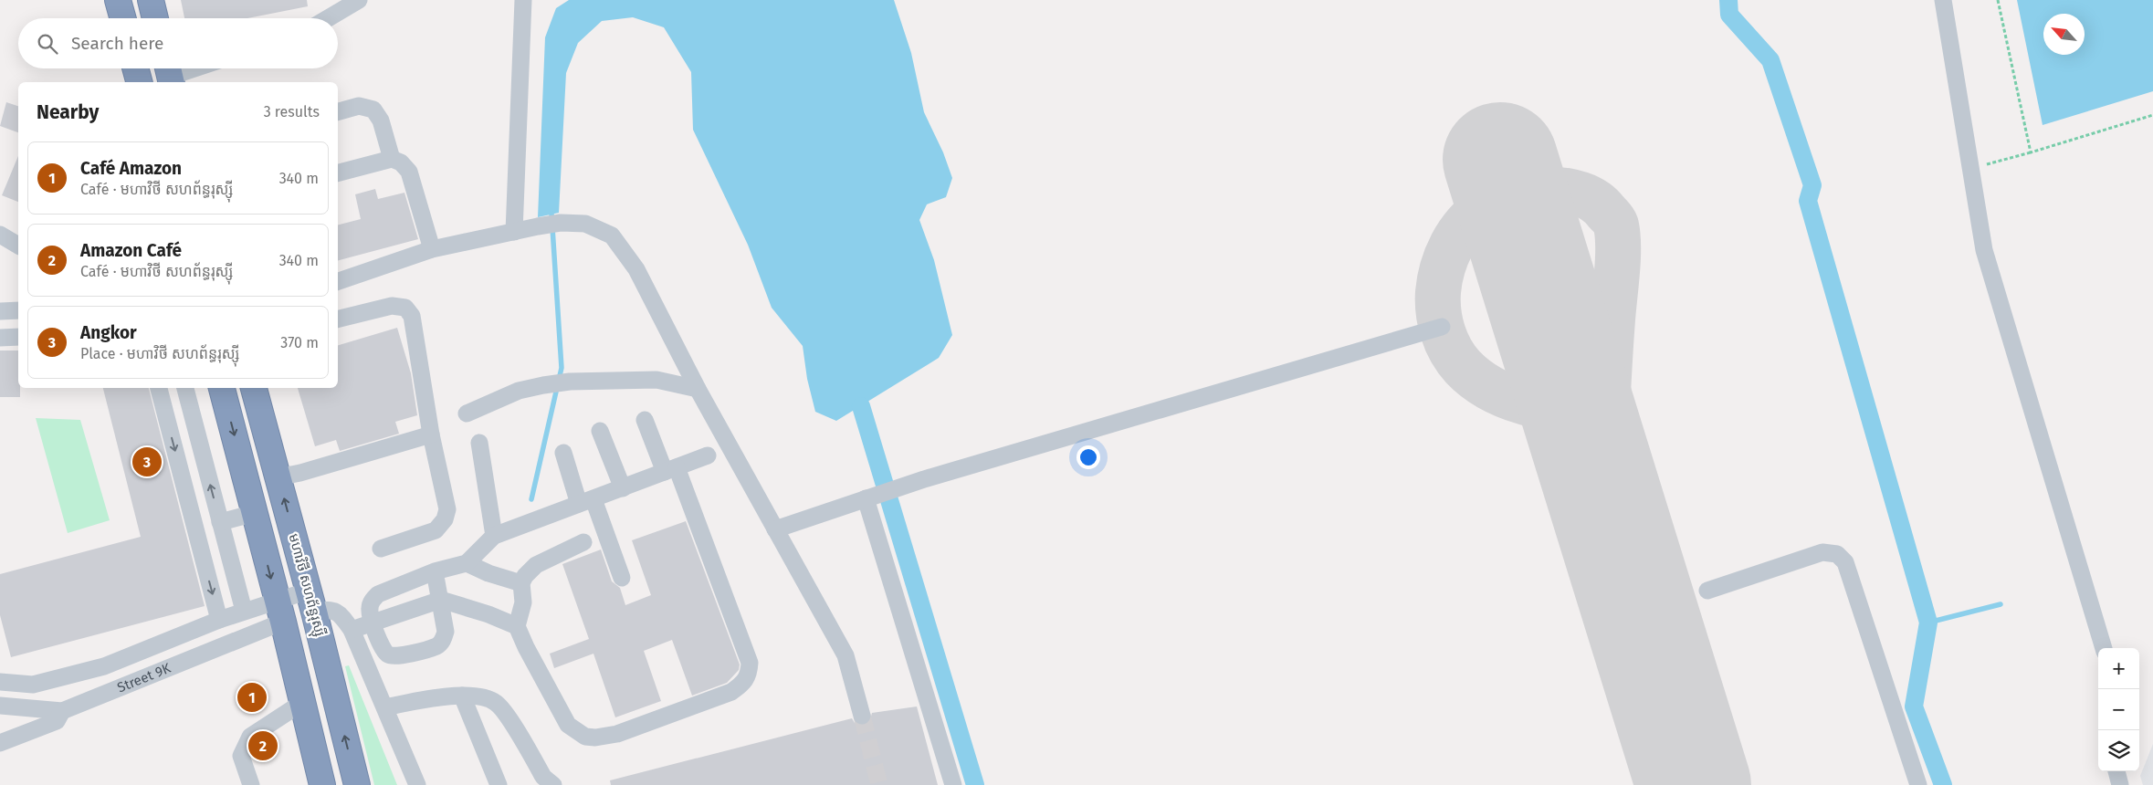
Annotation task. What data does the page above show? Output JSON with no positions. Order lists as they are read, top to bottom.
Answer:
{
  "streets": {
    "highway": ["មហាវិថី សហព័ន្ធរុស្ស៊ី"],
    "street": ["Street 9K"]
  },
  "north": "top left",
  "page": {
    "search": "Search here",
    "heading": ["Nearby", "3 results"],
    "list": [
      {
        "mark": "1",
        "name": "Café Amazon",
        "note": "Café · មហាវិថី សហព័ន្ធរុស្ស៊ី",
        "value": "340 m"
      },
      {
        "mark": "2",
        "name": "Amazon Café",
        "note": "Café · មហាវិថី សហព័ន្ធរុស្ស៊ី",
        "value": "340 m"
      },
      {
        "mark": "3",
        "name": "Angkor",
        "note": "Place · មហាវិថី សហព័ន្ធរុស្ស៊ី",
        "value": "370 m"
      }
    ],
    "pins": ["3", "1", "2"],
    "map_buttons": ["+", "−"]
  }
}
